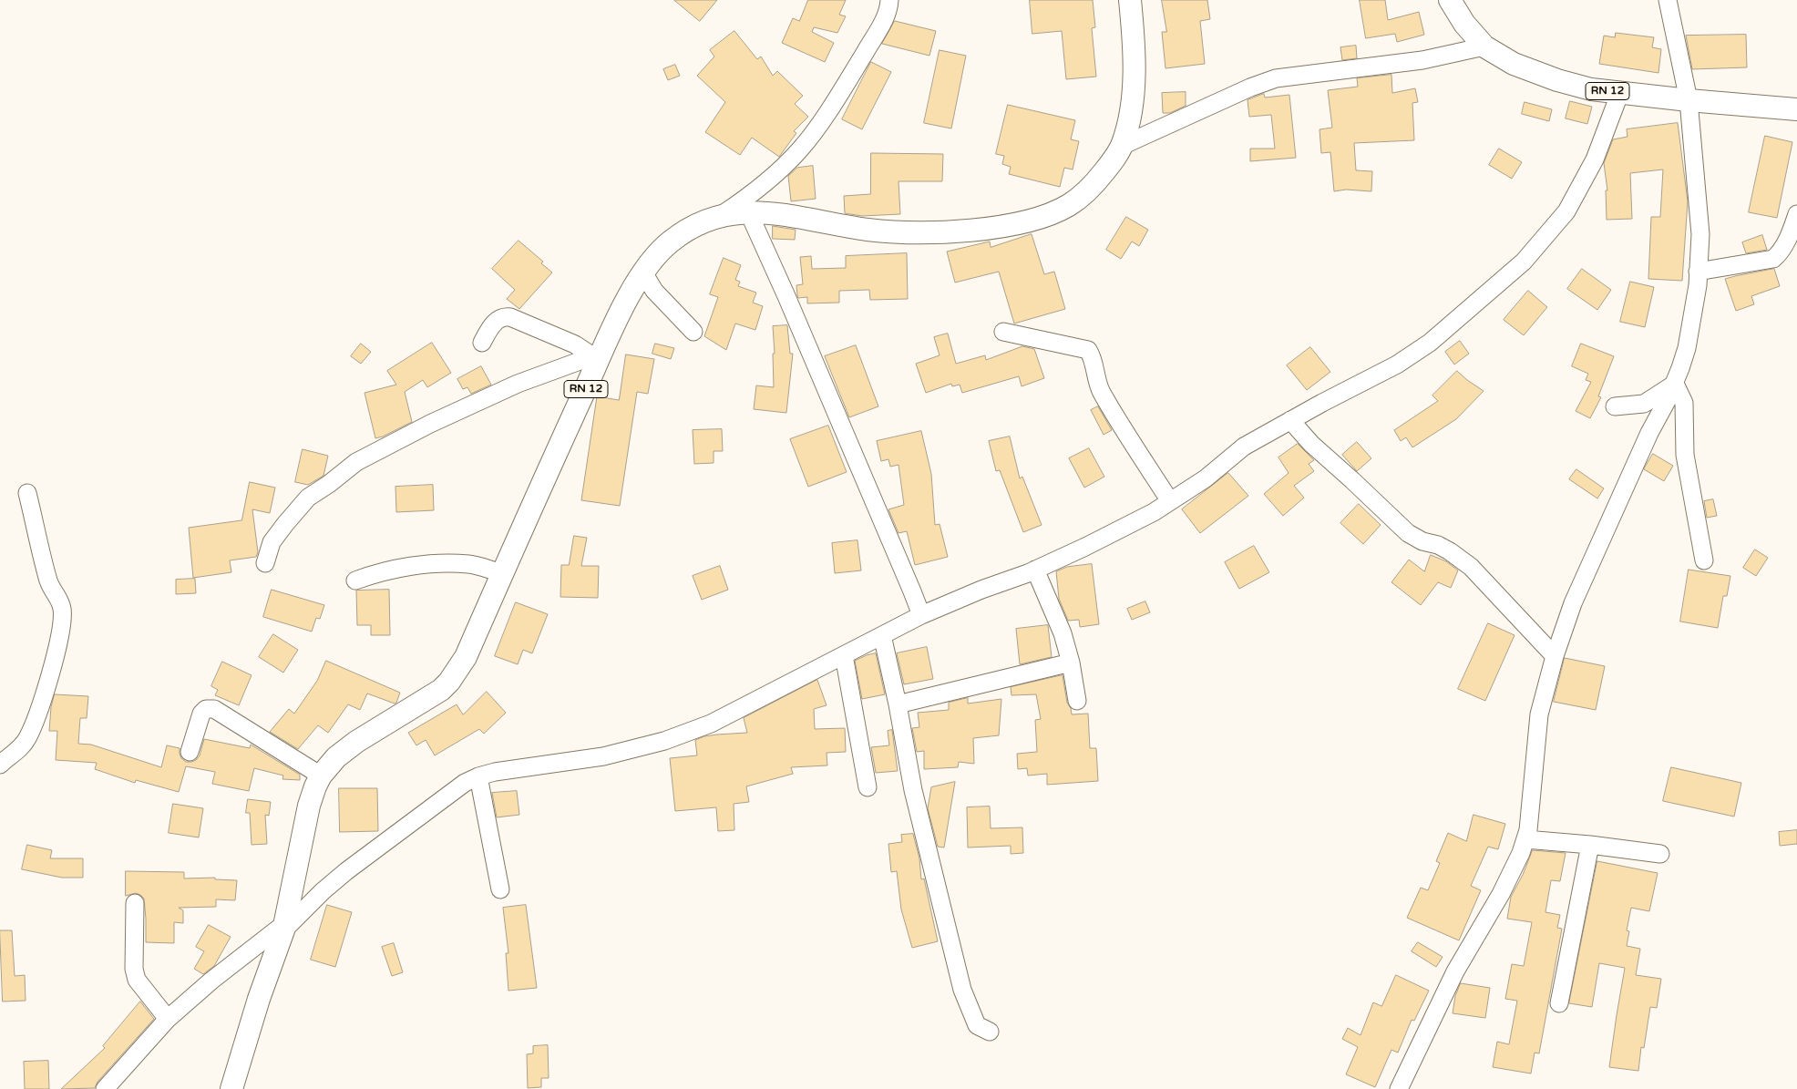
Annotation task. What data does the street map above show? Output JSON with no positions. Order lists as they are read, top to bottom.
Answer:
{
  "streets": {
    "main road": ["RN 12"]
  }
}
